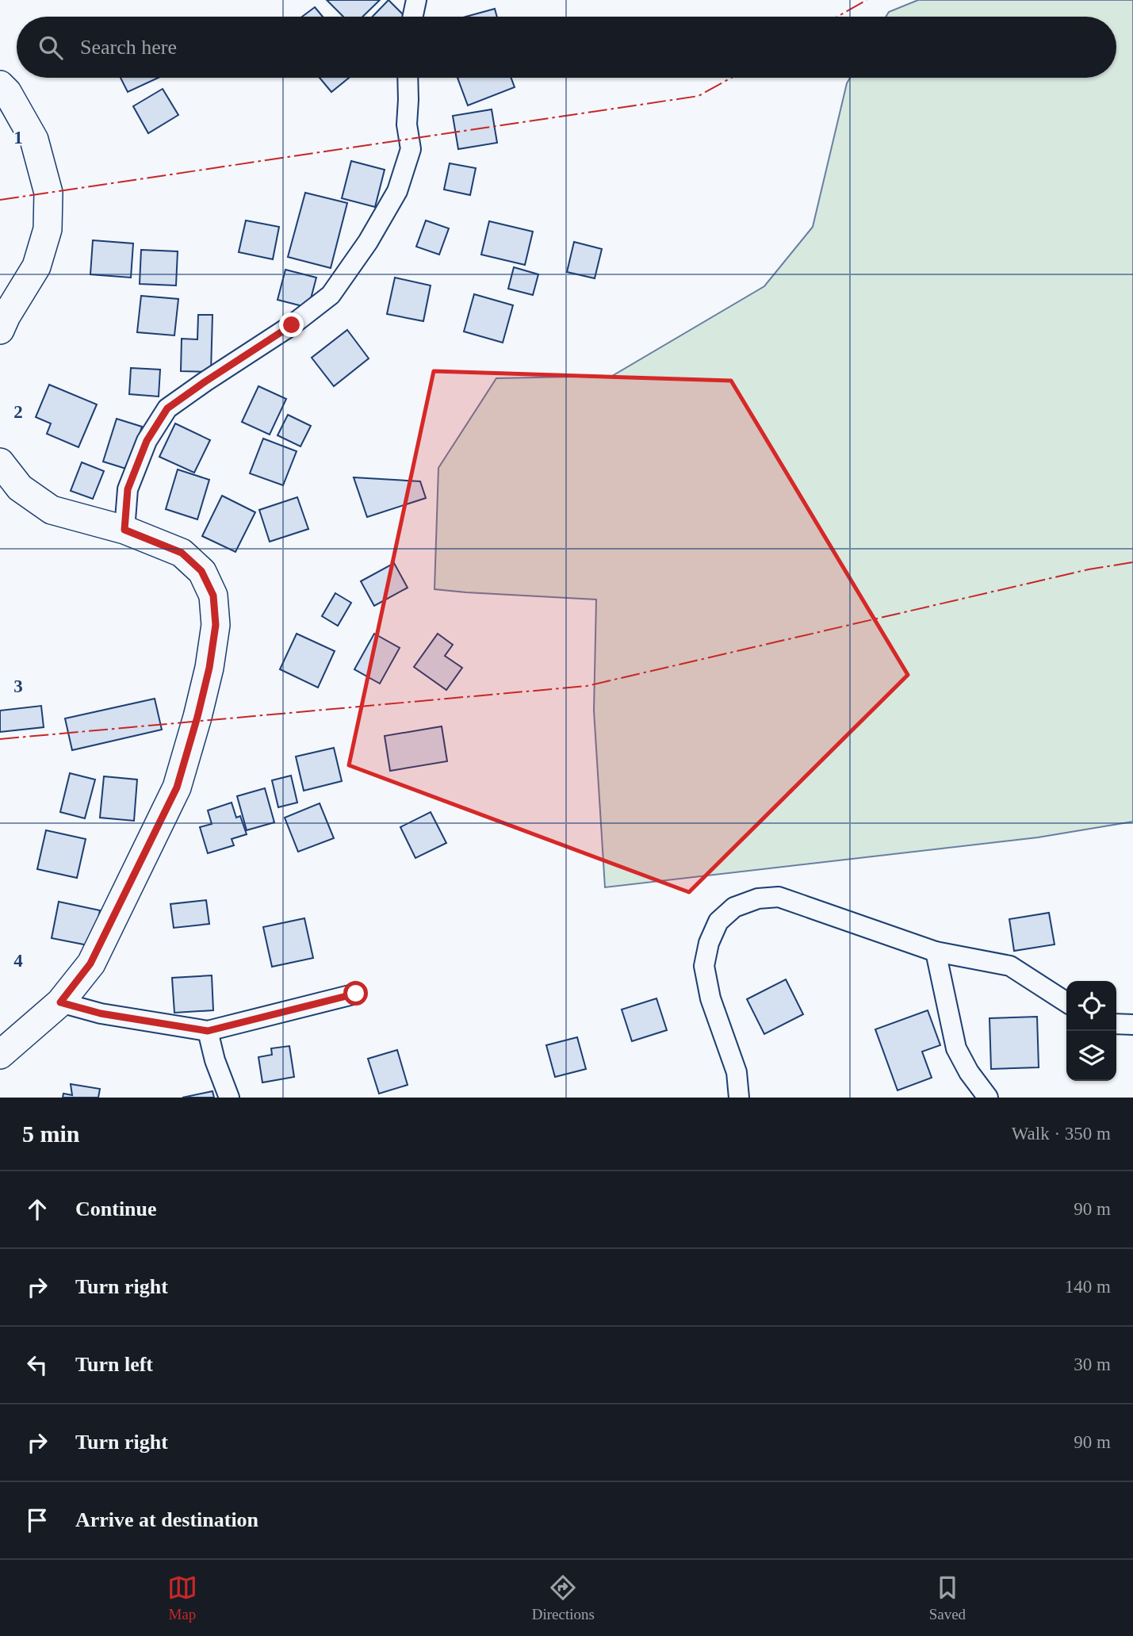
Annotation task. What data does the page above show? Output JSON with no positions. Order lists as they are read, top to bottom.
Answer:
{
  "page": {
    "search": "Search here",
    "heading": ["5 min", "Walk · 350 m"],
    "list": [
      ["Continue", "90 m"],
      ["Turn right", "140 m"],
      ["Turn left", "30 m"],
      ["Turn right", "90 m"],
      "Arrive at destination"
    ],
    "nav": ["Map", "Directions", "Saved"]
  },
  "grid": {
    "rows": [
      "1",
      "2",
      "3",
      "4"
    ]
  }
}
